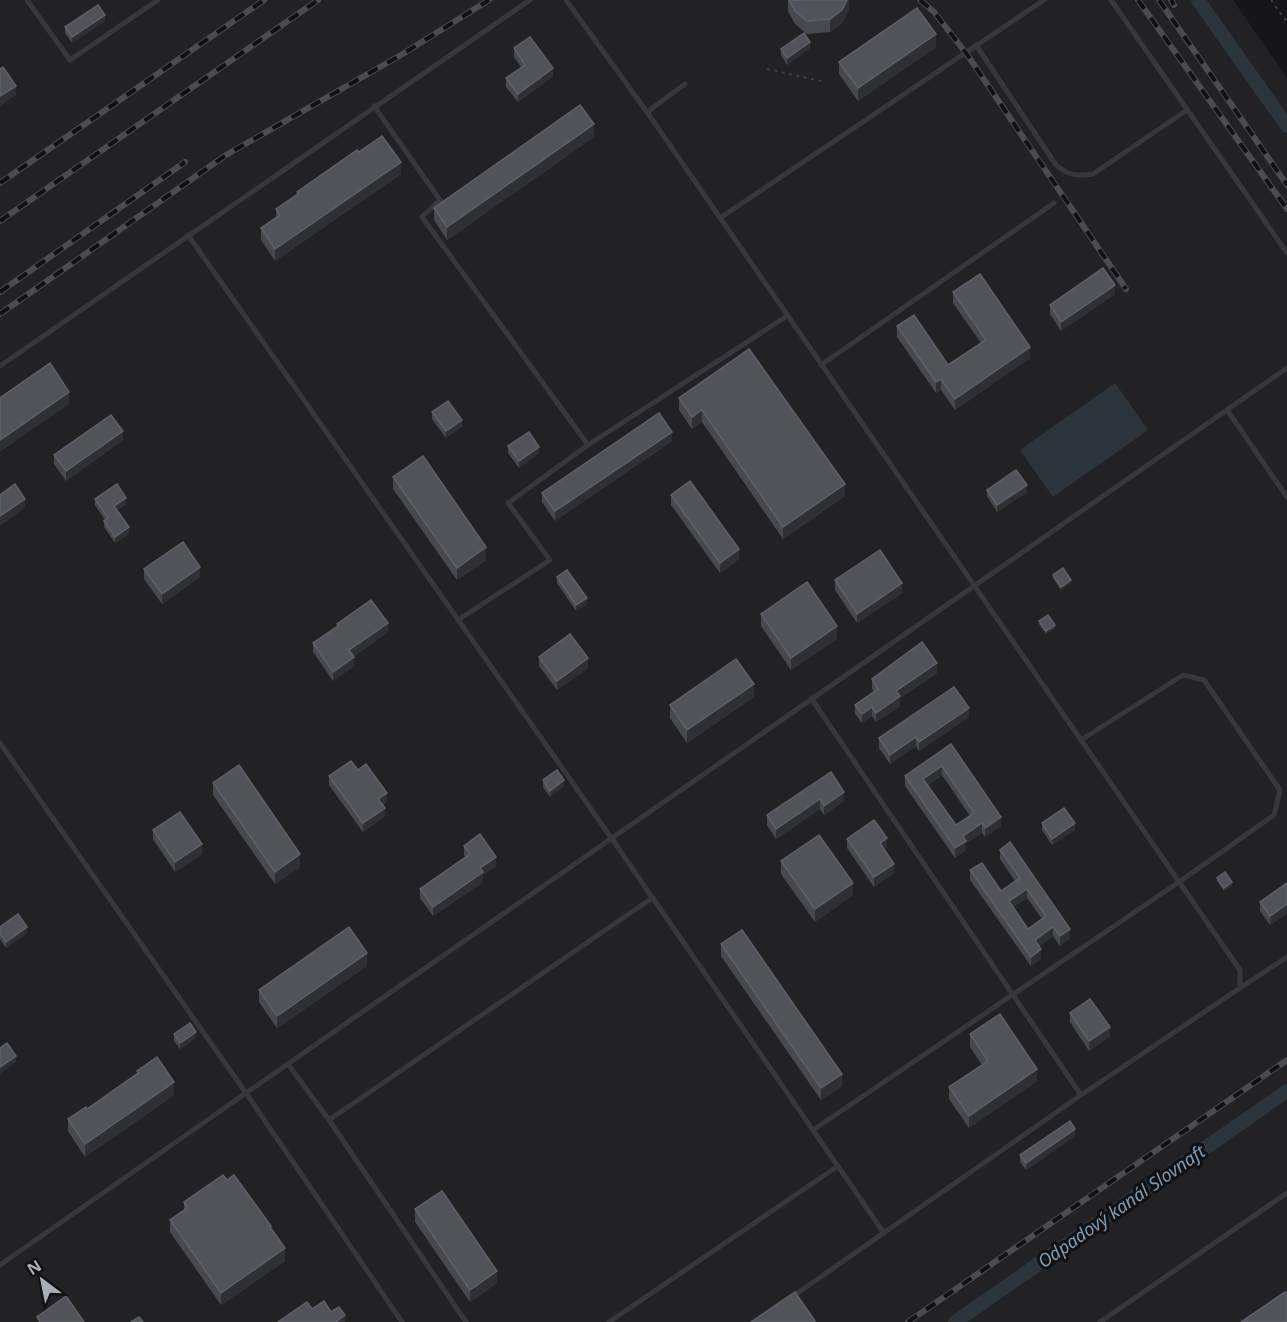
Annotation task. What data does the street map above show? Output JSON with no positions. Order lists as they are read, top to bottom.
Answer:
{
  "water": ["Odpadový kanál Slovnaft"],
  "north": "top left"
}
